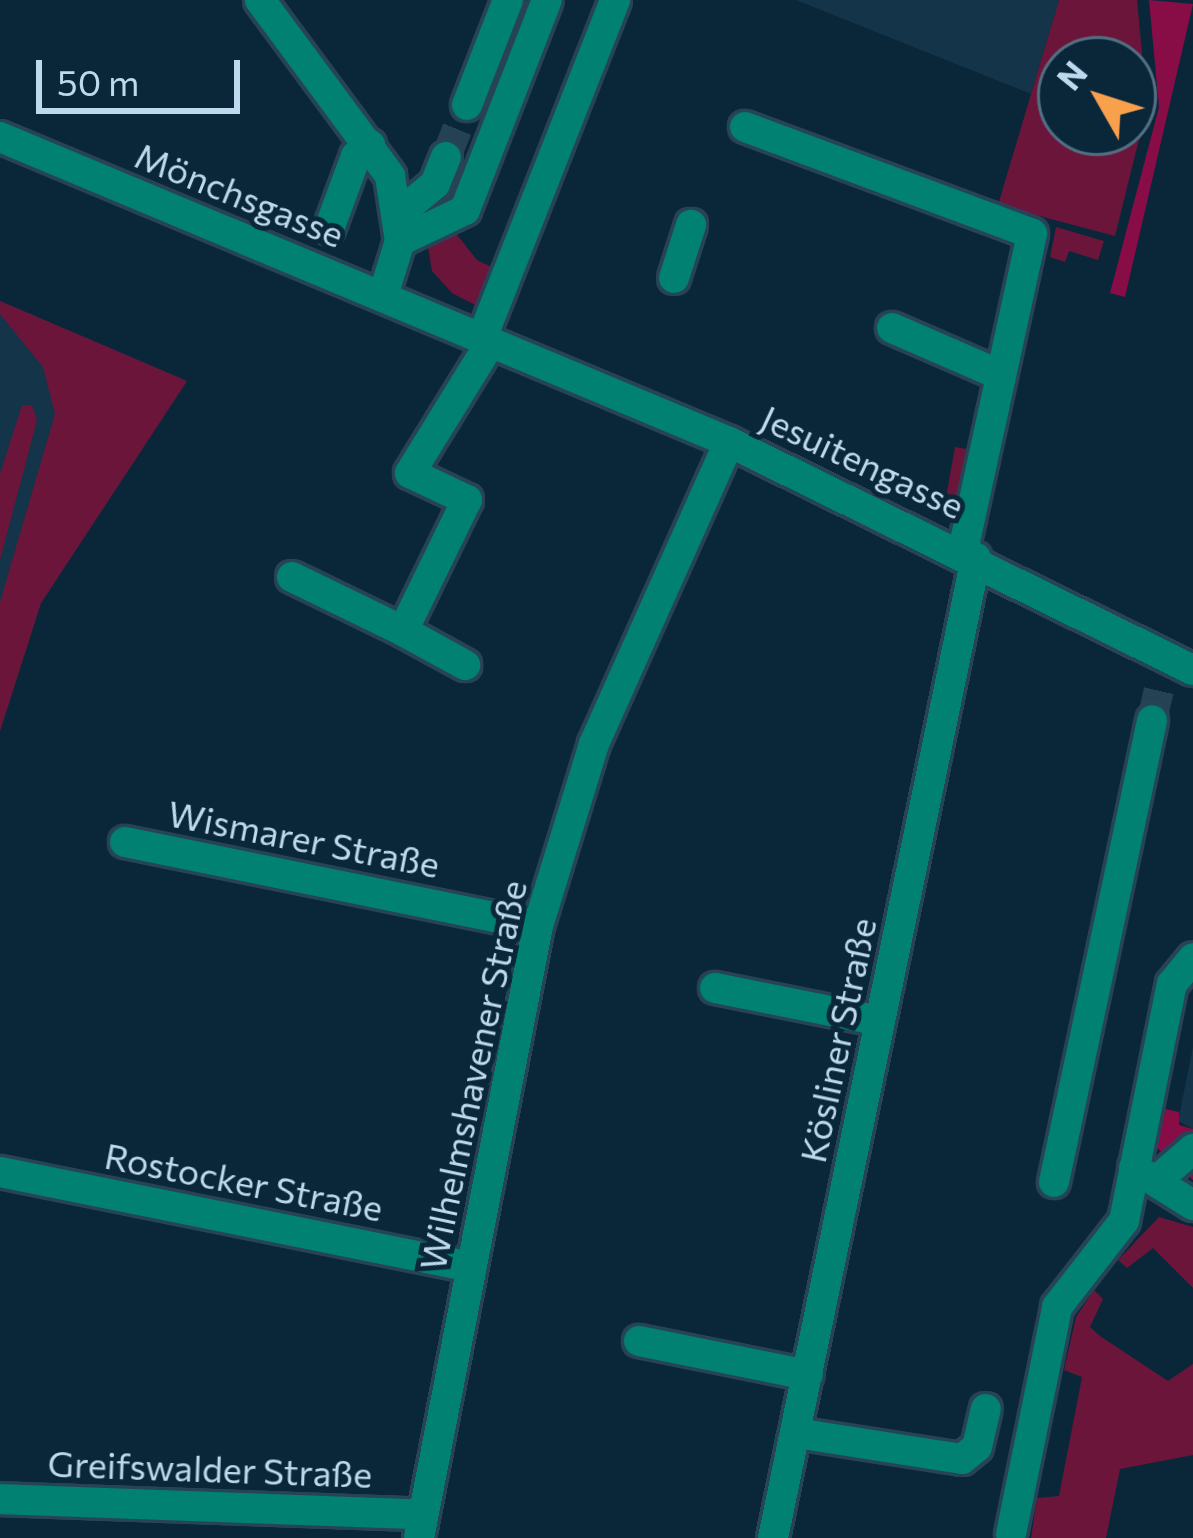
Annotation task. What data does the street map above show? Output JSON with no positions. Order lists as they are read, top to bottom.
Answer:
{
  "streets": {
    "street": [
      "Mönchsgasse",
      "Jesuitengasse",
      "Wismarer Straße",
      "Kösliner Straße",
      "Wilhelmshavener Straße",
      "Rostocker Straße",
      "Greifswalder Straße"
    ]
  },
  "crossings": [
    ["Mönchsgasse", "Jesuitengasse"],
    ["Jesuitengasse", "Kösliner Straße"],
    ["Jesuitengasse", "Wilhelmshavener Straße"],
    ["Wismarer Straße", "Wilhelmshavener Straße"],
    ["Wilhelmshavener Straße", "Rostocker Straße"],
    ["Wilhelmshavener Straße", "Greifswalder Straße"]
  ],
  "scale_bar": "50 m",
  "north": "top left"
}
